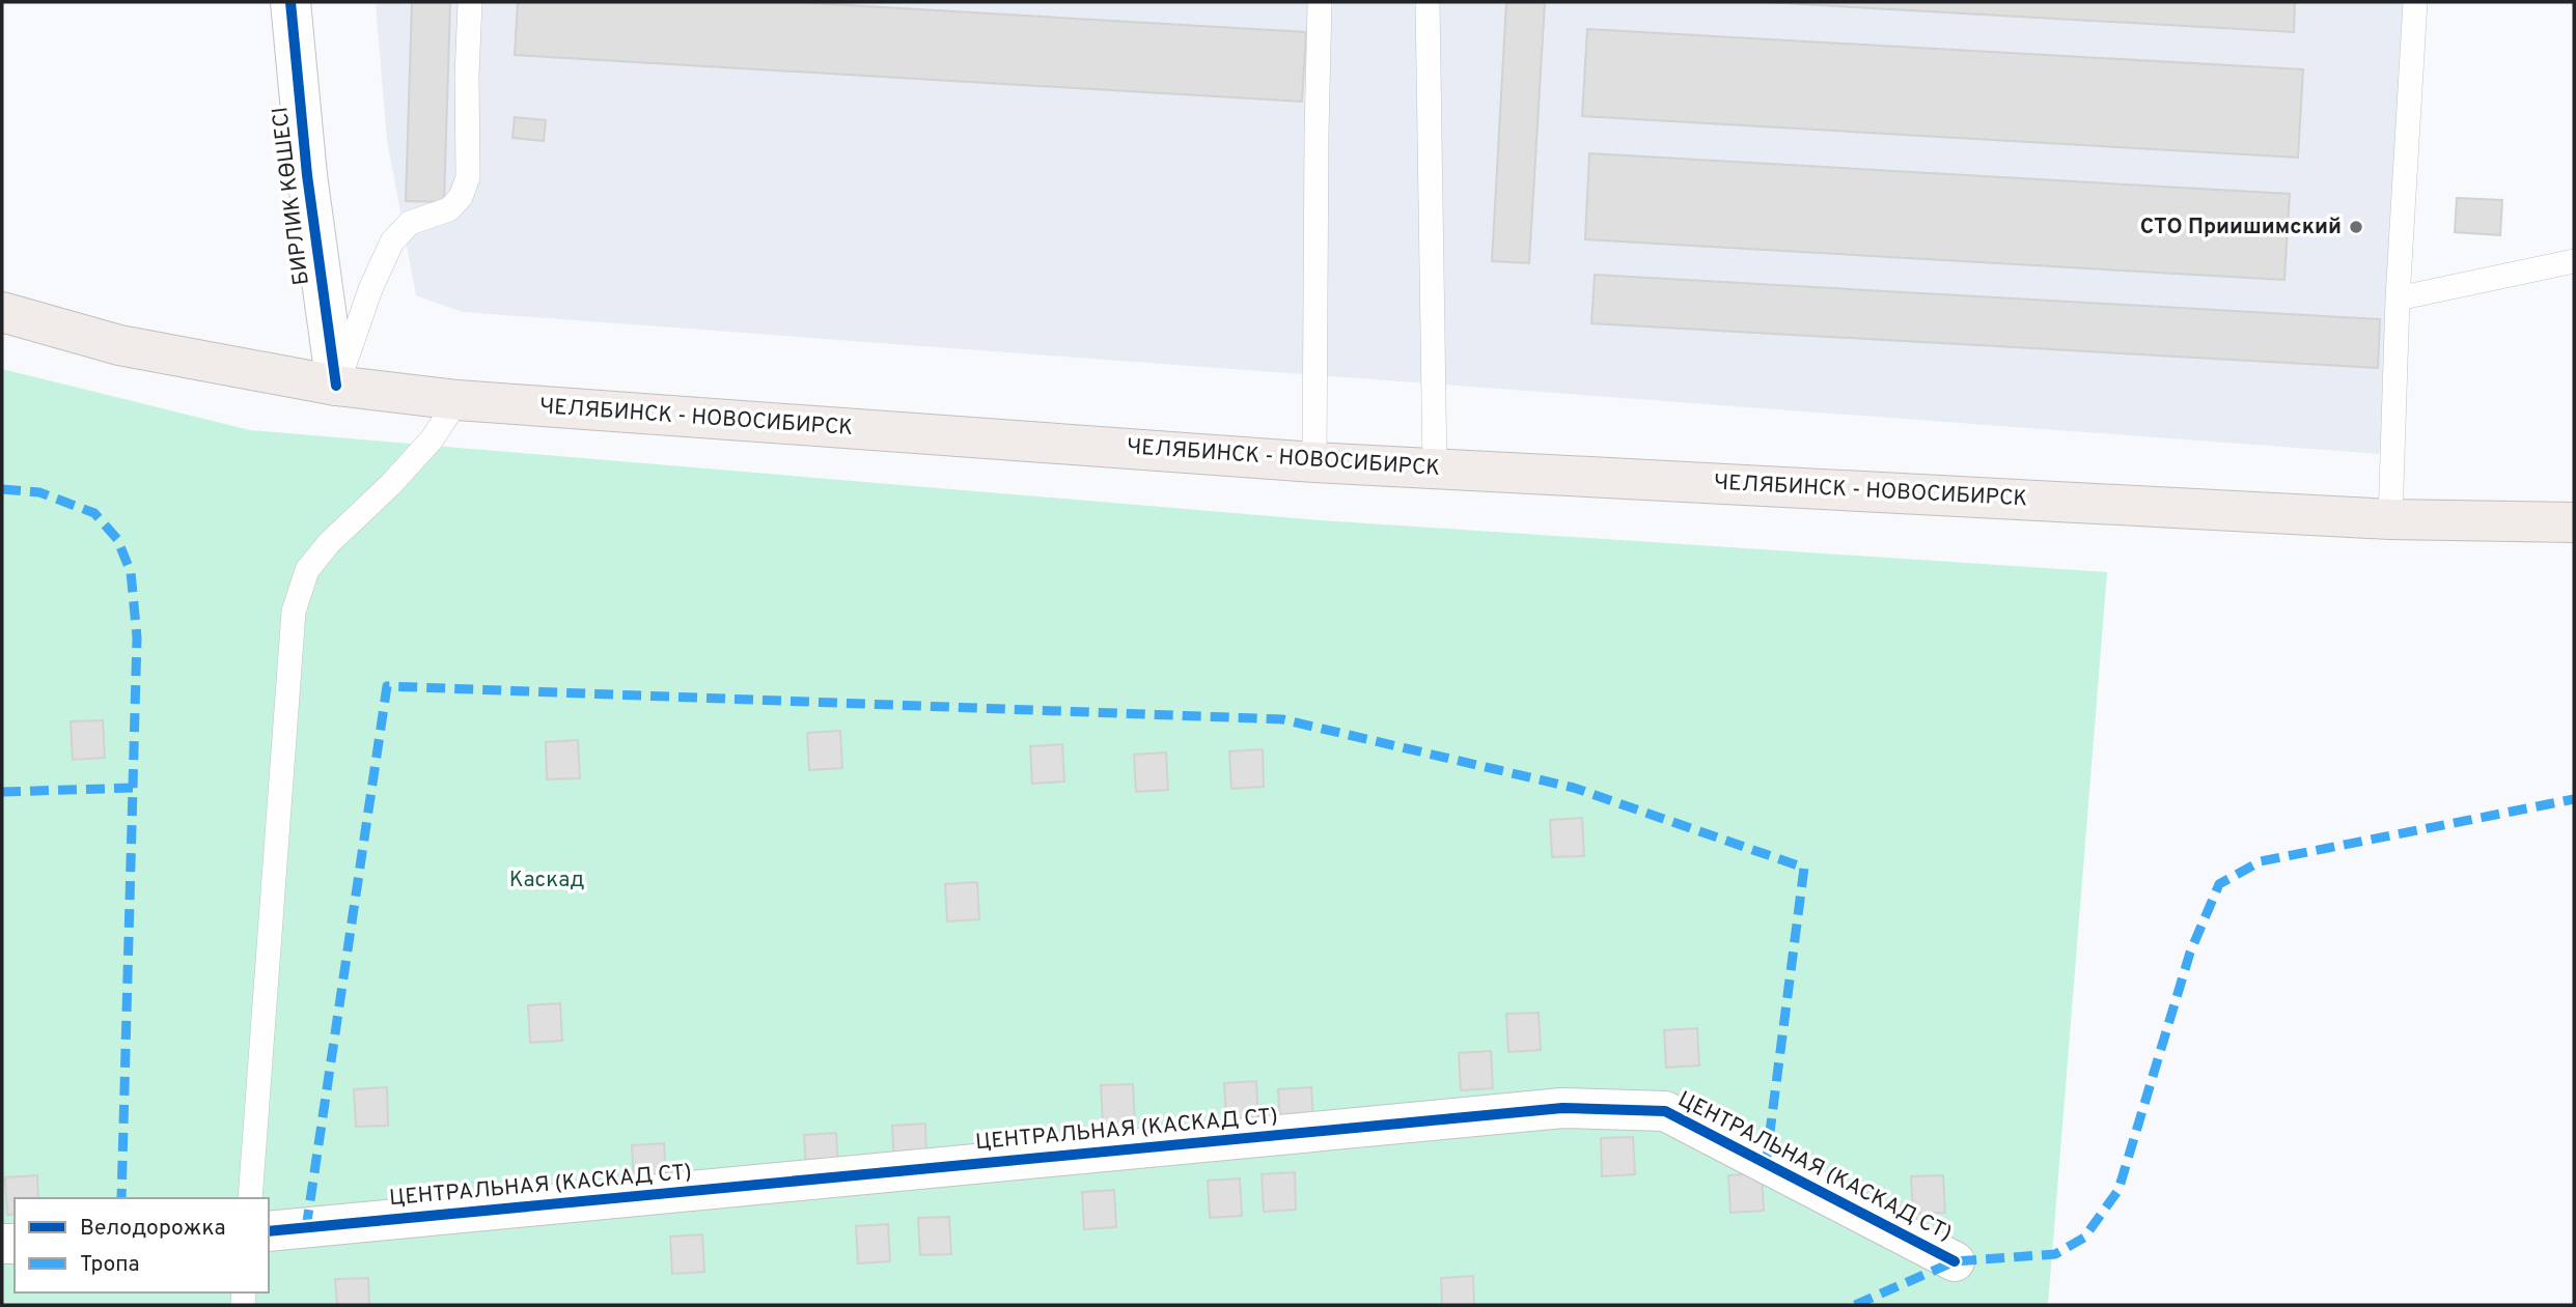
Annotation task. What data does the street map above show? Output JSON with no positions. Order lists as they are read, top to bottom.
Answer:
{
  "streets": {
    "highway": ["ЧЕЛЯБИНСК - НОВОСИБИРСК"],
    "street": ["БИРЛИК КӨШЕСІ", "ЦЕНТРАЛЬНАЯ (КАСКАД СТ)"]
  },
  "crossings": [
    ["БИРЛИК КӨШЕСІ", "ЧЕЛЯБИНСК - НОВОСИБИРСК"]
  ],
  "parks": ["Каскад"],
  "places": ["СТО Приишимский"],
  "legend": ["Велодорожка", "Тропа"]
}
